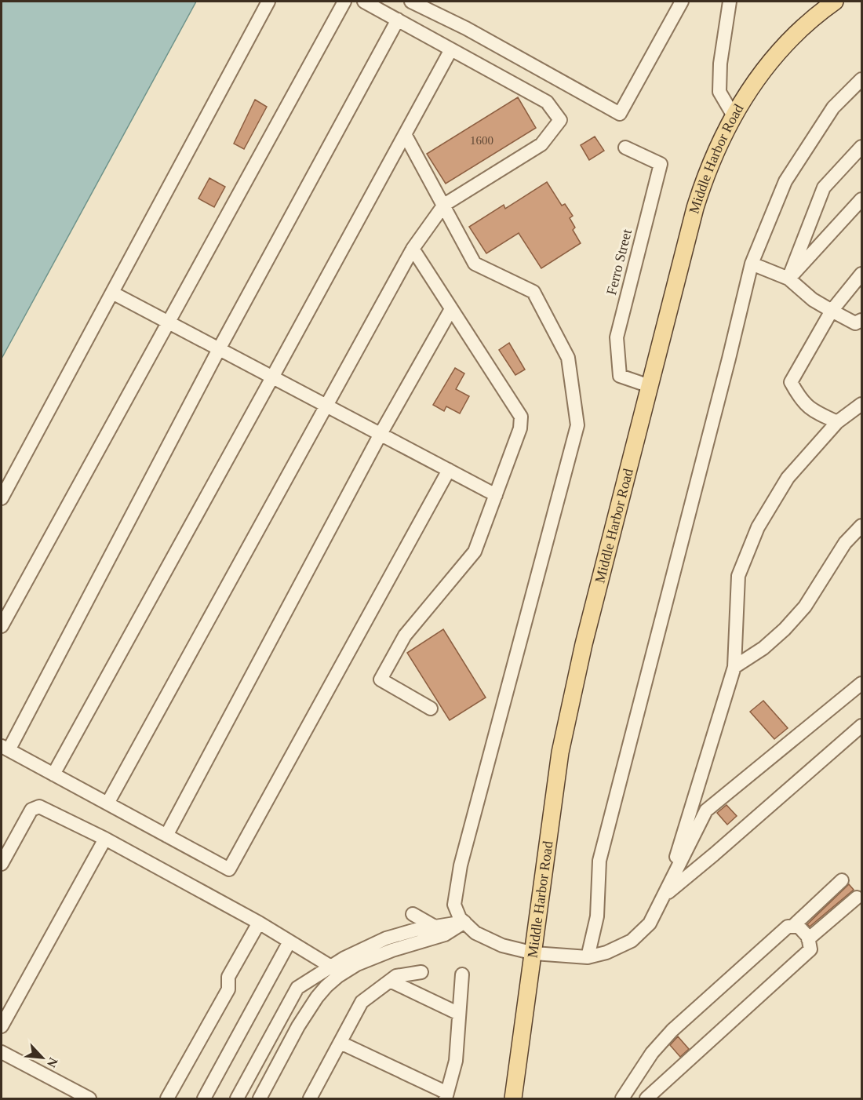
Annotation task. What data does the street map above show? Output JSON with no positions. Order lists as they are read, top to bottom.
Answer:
{
  "streets": {
    "main road": ["Middle Harbor Road"],
    "street": ["Ferro Street"]
  },
  "crossings": [
    ["Middle Harbor Road", "Ferro Street"]
  ],
  "house_numbers": ["1600"],
  "north": "bottom right"
}
